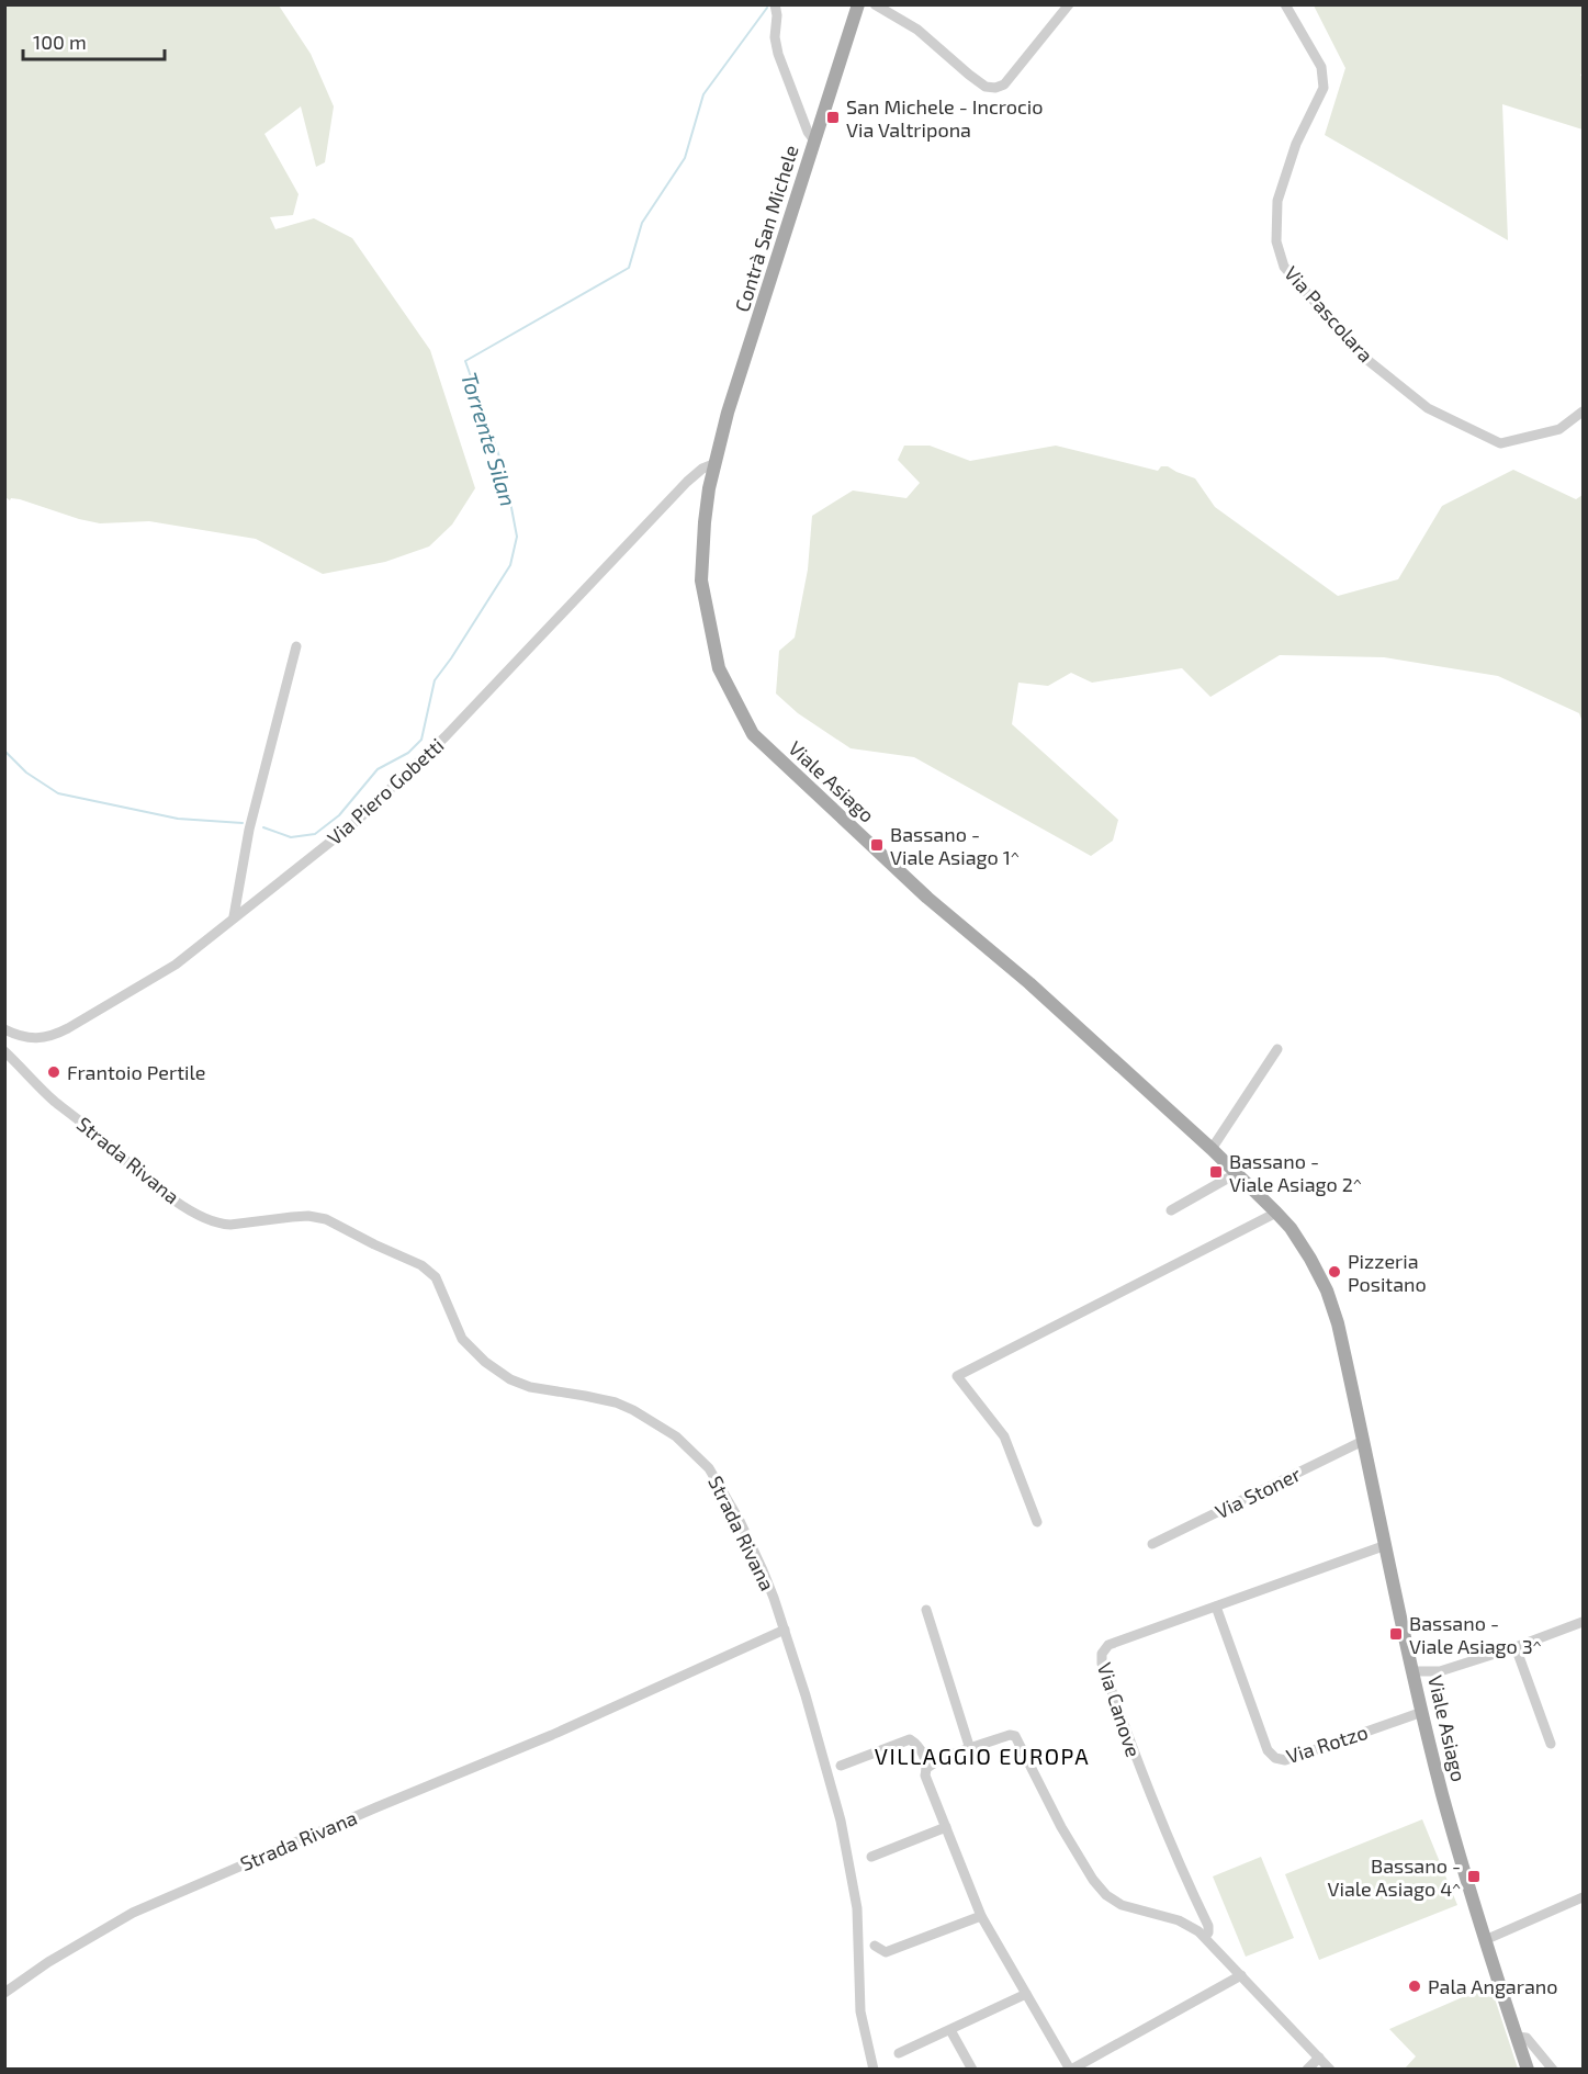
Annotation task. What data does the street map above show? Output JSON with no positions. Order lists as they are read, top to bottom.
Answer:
{
  "streets": {
    "main road": ["Contrà San Michele", "Viale Asiago"],
    "street": [
      "Via Pascolara",
      "Via Piero Gobetti",
      "Strada Rivana",
      "Via Stoner",
      "Via Canove",
      "Via Rotzo"
    ]
  },
  "crossings": [
    ["Contrà San Michele", "Viale Asiago"],
    ["Contrà San Michele", "Via Piero Gobetti"],
    ["Viale Asiago", "Via Piero Gobetti"],
    ["Viale Asiago", "Via Stoner"],
    ["Viale Asiago", "Via Canove"],
    ["Viale Asiago", "Via Rotzo"],
    ["Via Canove", "Via Rotzo"]
  ],
  "districts": ["VILLAGGIO EUROPA"],
  "water": ["Torrente Silan"],
  "places": {
    "transit": [
      "San Michele - Incrocio Via Valtripona",
      "Bassano - Viale Asiago 1^",
      "Bassano - Viale Asiago 2^",
      "Bassano - Viale Asiago 3^",
      "Bassano - Viale Asiago 4^"
    ],
    "other": ["Frantoio Pertile", "Pizzeria Positano", "Pala Angarano"]
  },
  "scale_bar": "100 m"
}
